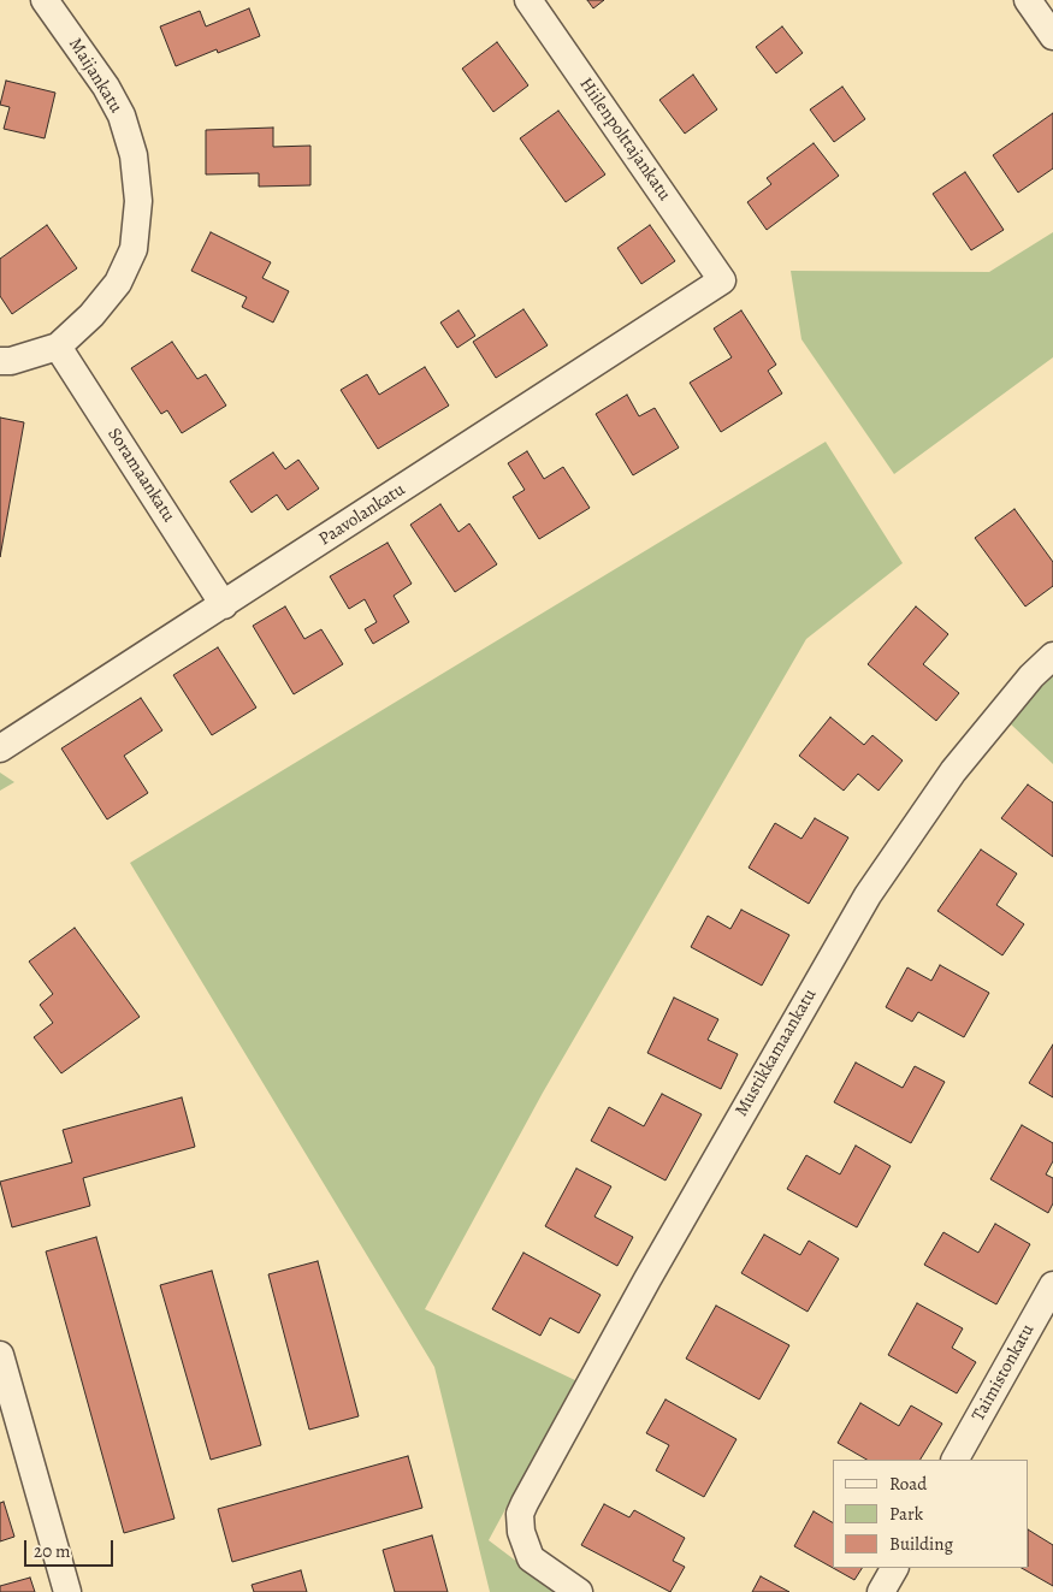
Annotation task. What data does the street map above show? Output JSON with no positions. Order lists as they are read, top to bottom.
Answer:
{
  "streets": {
    "street": [
      "Maijankatu",
      "Hiilenpolttajankatu",
      "Soramaankatu",
      "Paavolankatu",
      "Mustikkamaankatu",
      "Taimistonkatu"
    ]
  },
  "crossings": [
    ["Maijankatu", "Soramaankatu"],
    ["Hiilenpolttajankatu", "Paavolankatu"],
    ["Soramaankatu", "Paavolankatu"]
  ],
  "legend": ["Road", "Park", "Building"],
  "scale_bar": "20 m"
}
